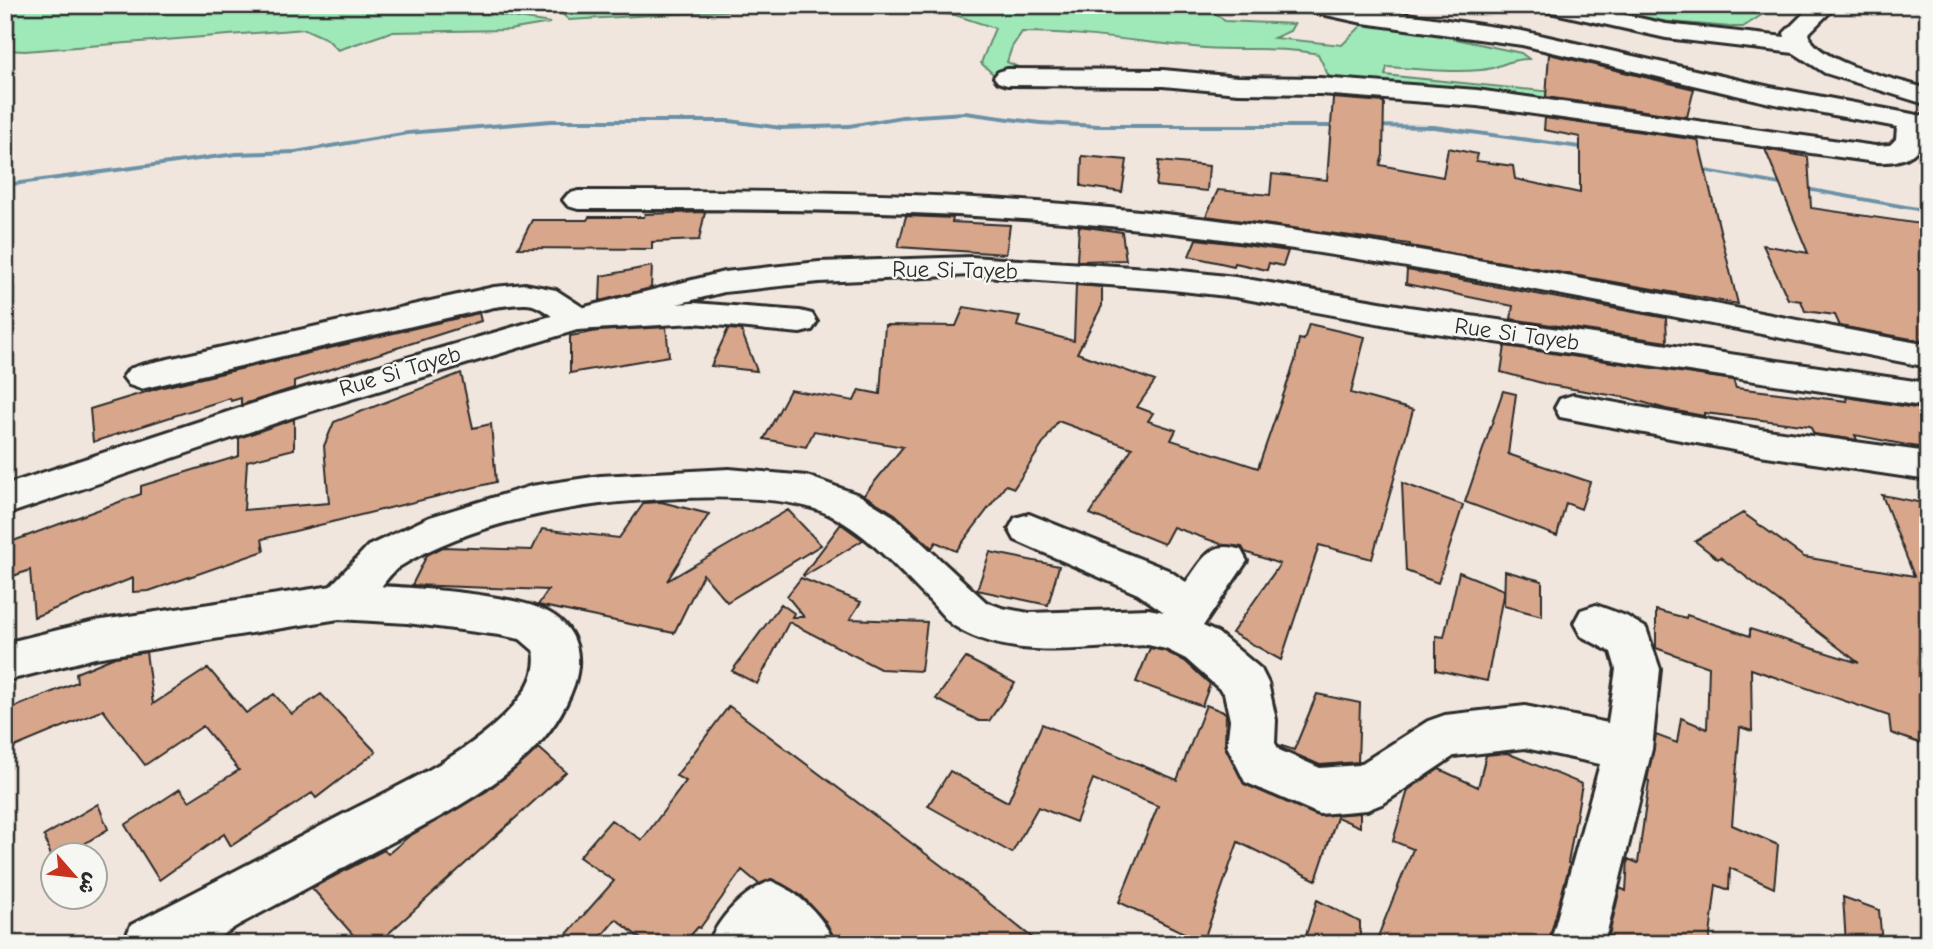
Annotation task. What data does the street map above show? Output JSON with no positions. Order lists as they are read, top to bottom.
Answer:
{
  "streets": {
    "street": ["Rue Si Tayeb"]
  },
  "north": "bottom right"
}
